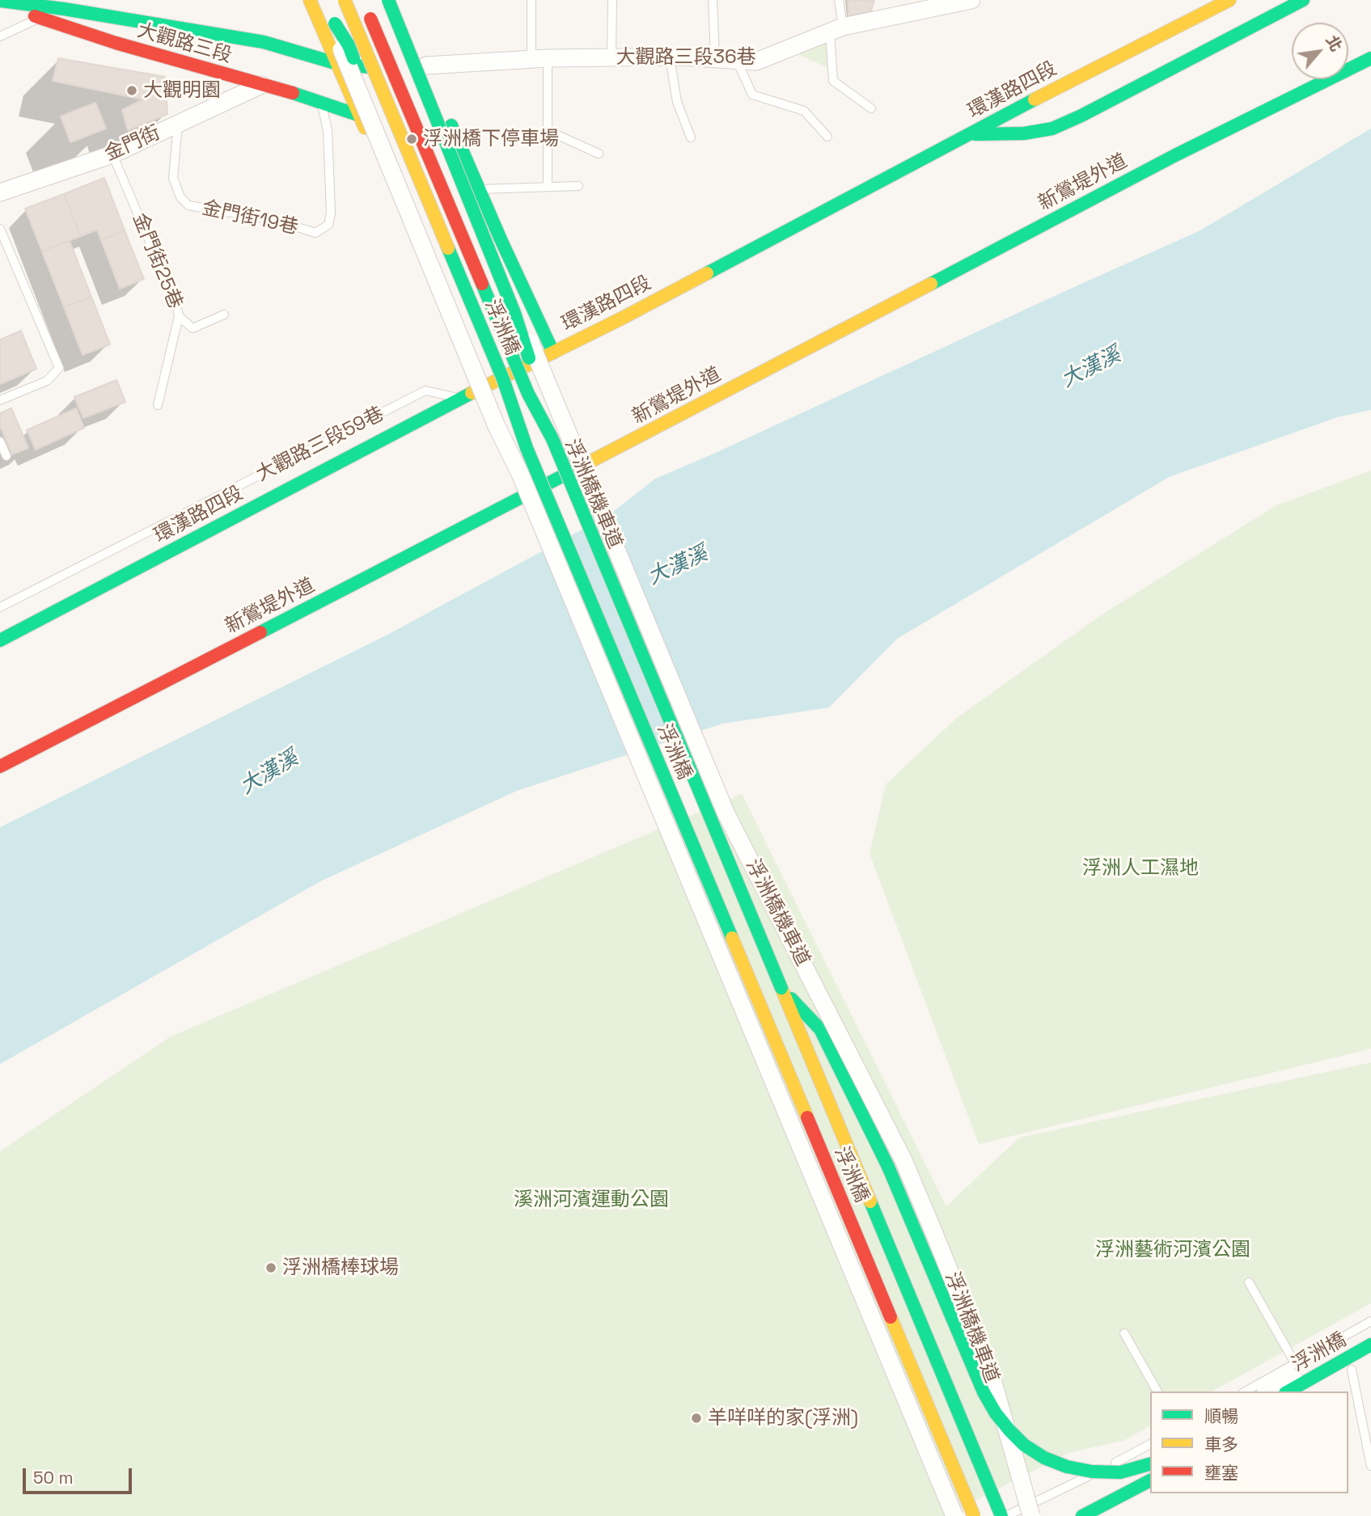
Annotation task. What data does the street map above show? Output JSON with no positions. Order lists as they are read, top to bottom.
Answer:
{
  "streets": {
    "main road": [
      "大觀路三段",
      "環漢路四段",
      "新鶯堤外道",
      "浮洲橋"
    ],
    "street": ["大觀路三段36巷", "金門街", "浮洲橋機車道"],
    "lane": ["金門街19巷", "金門街25巷", "大觀路三段59巷"]
  },
  "crossings": [
    ["大觀路三段", "大觀路三段36巷"],
    ["大觀路三段", "金門街"],
    ["大觀路三段", "金門街19巷"],
    ["環漢路四段", "大觀路三段59巷"],
    ["金門街", "金門街19巷"],
    ["金門街", "金門街25巷"]
  ],
  "water": ["大漢溪"],
  "parks": ["浮洲人工濕地", "溪洲河濱運動公園", "浮洲藝術河濱公園"],
  "places": [
    "大觀明園",
    "浮洲橋下停車場",
    "浮洲橋棒球場",
    "羊咩咩的家(浮洲)"
  ],
  "legend": ["順暢", "車多", "壅塞"],
  "scale_bar": "50 m",
  "north": "top right"
}
